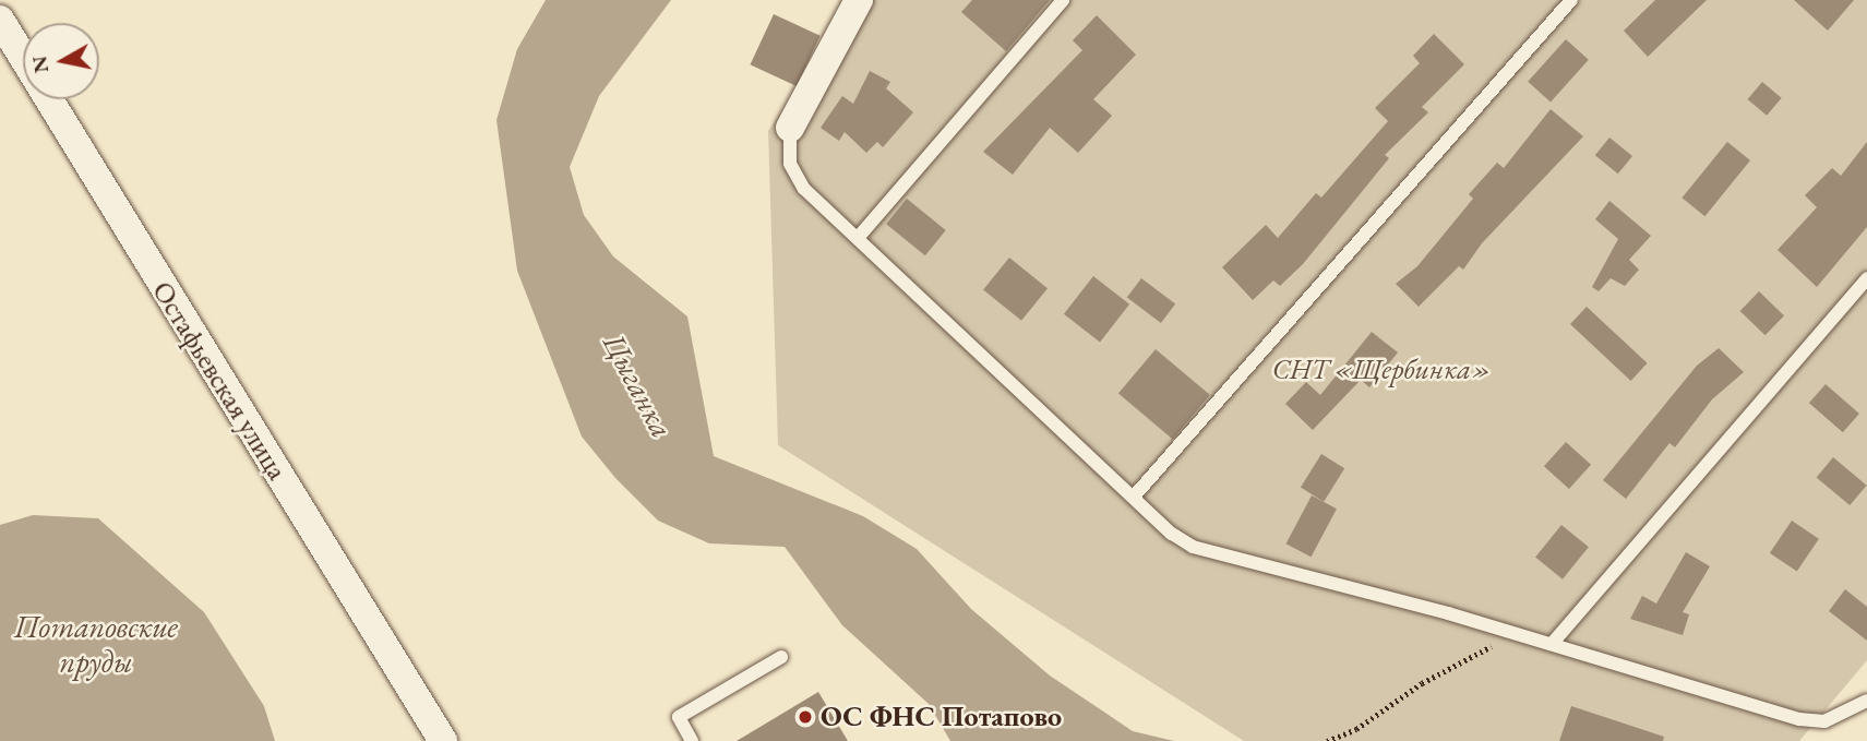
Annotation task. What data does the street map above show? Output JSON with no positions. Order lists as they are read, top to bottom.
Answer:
{
  "streets": {
    "street": ["Остафьевская улица"]
  },
  "water": ["Цыганка", "Потаповские пруды"],
  "parks": ["СНТ «Щербинка»"],
  "places": ["ОС ФНС Потапово"],
  "north": "left"
}
